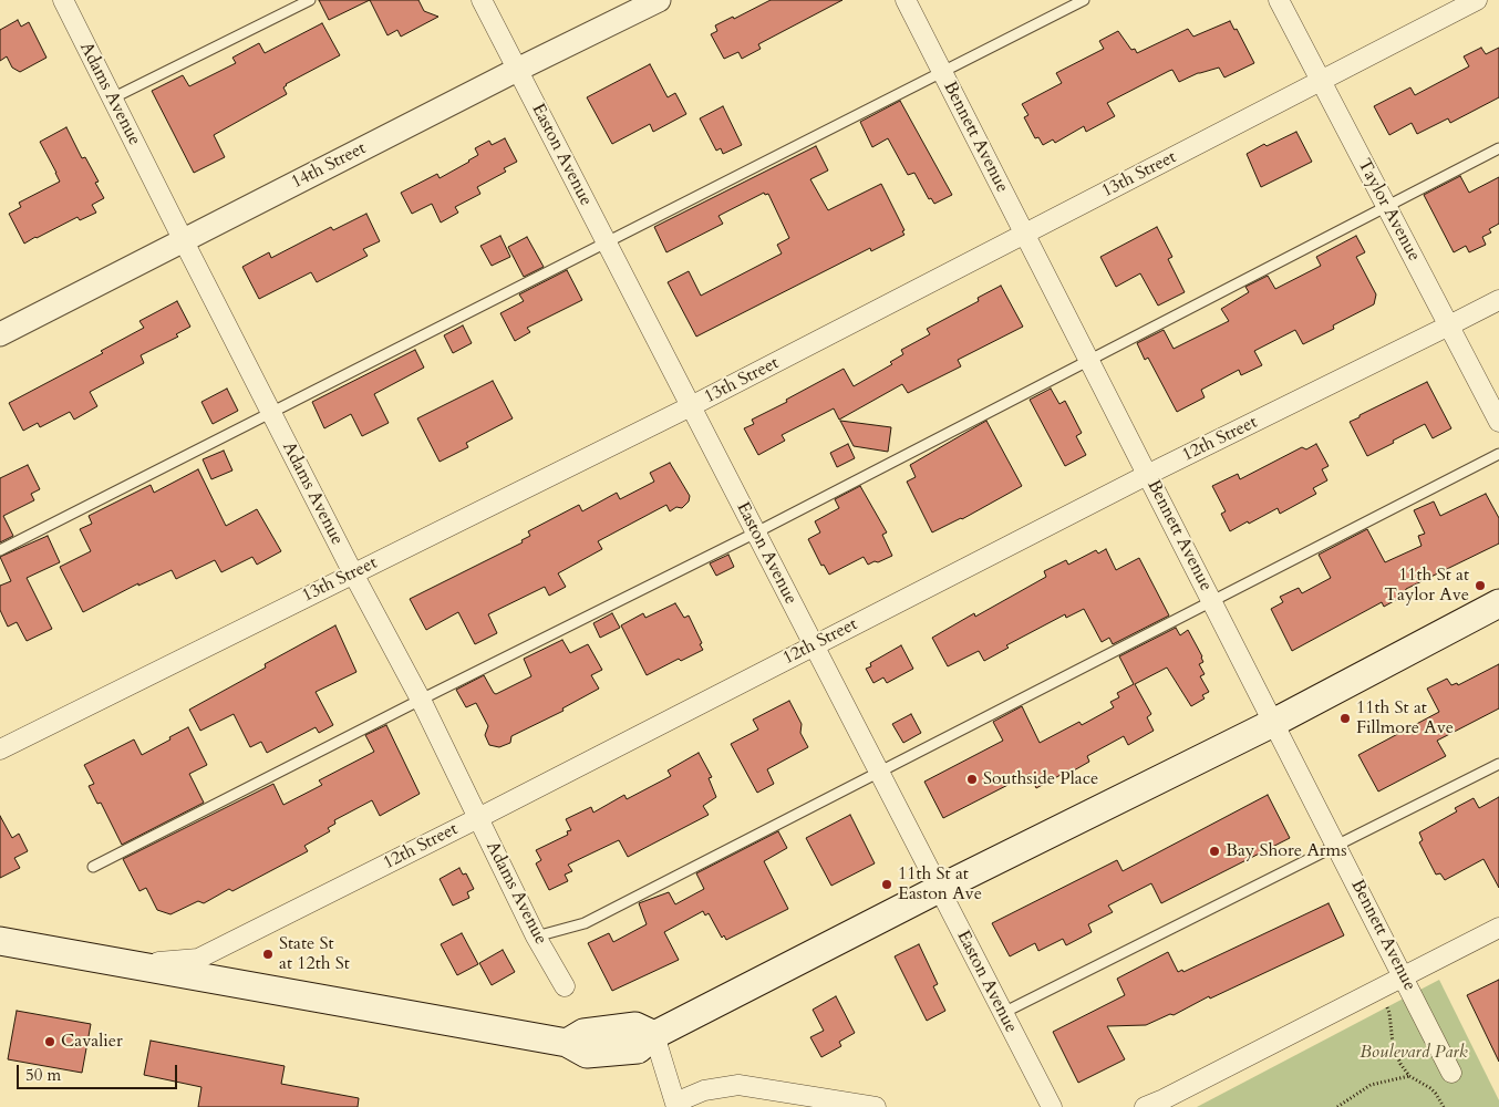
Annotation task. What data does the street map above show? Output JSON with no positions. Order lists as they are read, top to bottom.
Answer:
{
  "streets": {
    "street": [
      "Adams Avenue",
      "Bennett Avenue",
      "Easton Avenue",
      "14th Street",
      "13th Street",
      "Taylor Avenue",
      "12th Street"
    ]
  },
  "crossings": [
    ["Adams Avenue", "14th Street"],
    ["Adams Avenue", "13th Street"],
    ["Adams Avenue", "12th Street"],
    ["Bennett Avenue", "13th Street"],
    ["Bennett Avenue", "12th Street"],
    ["Easton Avenue", "14th Street"],
    ["Easton Avenue", "13th Street"],
    ["Easton Avenue", "12th Street"],
    ["13th Street", "Taylor Avenue"],
    ["Taylor Avenue", "12th Street"]
  ],
  "parks": ["Boulevard Park"],
  "places": [
    "11th St at Taylor Ave",
    "11th St at Fillmore Ave",
    "Southside Place",
    "Bay Shore Arms",
    "11th St at Easton Ave",
    "State St at 12th St",
    "Cavalier"
  ],
  "scale_bar": "50 m"
}
